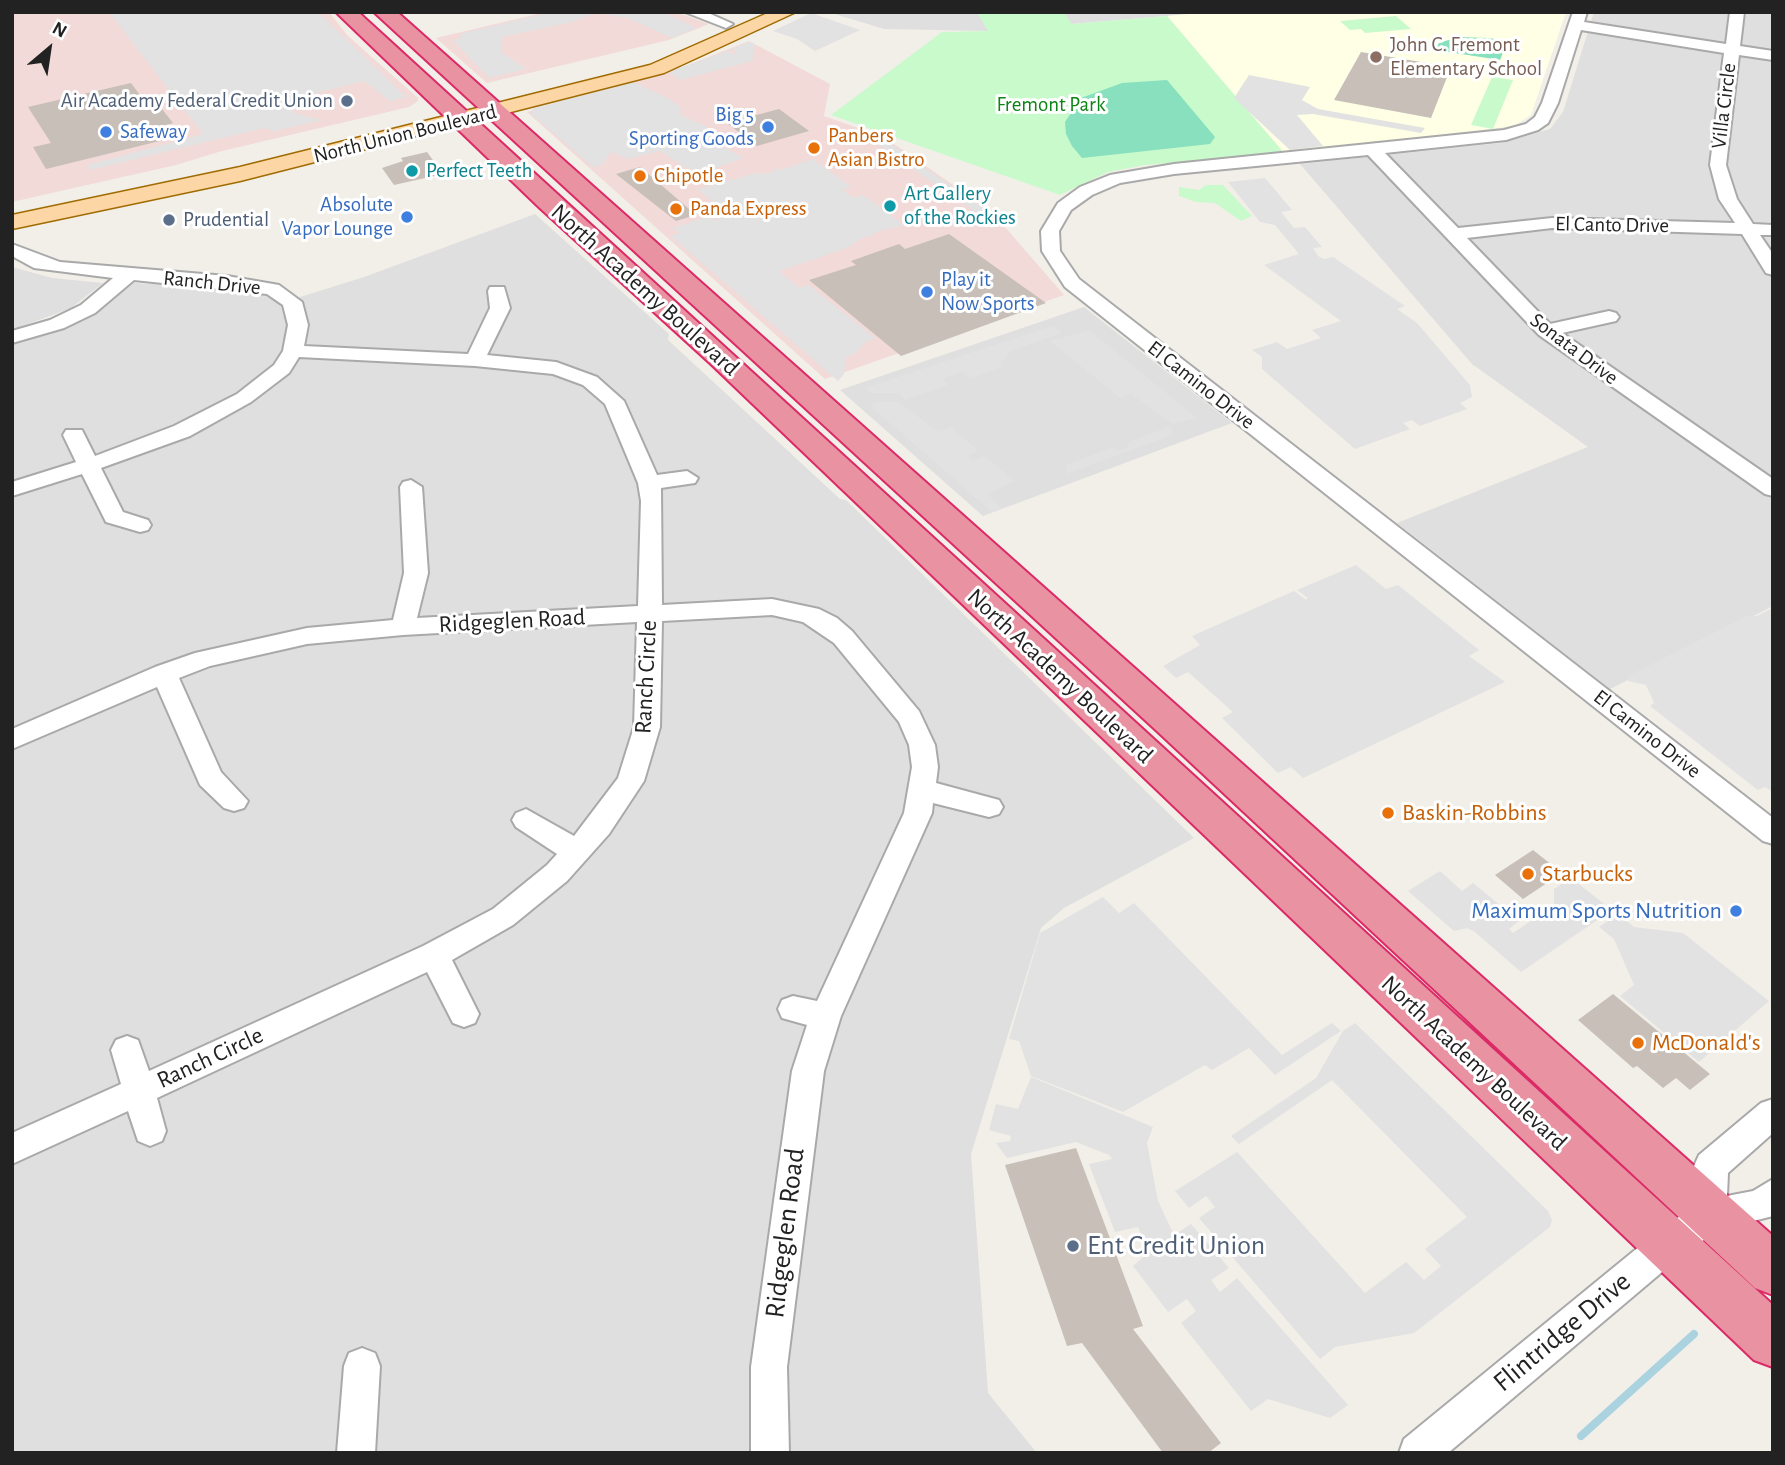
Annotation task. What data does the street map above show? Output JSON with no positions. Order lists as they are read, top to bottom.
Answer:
{
  "streets": {
    "highway": ["North Academy Boulevard"],
    "main road": ["North Union Boulevard"],
    "street": [
      "Villa Circle",
      "El Canto Drive",
      "Ranch Drive",
      "Sonata Drive",
      "El Camino Drive",
      "Ridgeglen Road",
      "Ranch Circle",
      "Flintridge Drive"
    ]
  },
  "crossings": [
    ["Villa Circle", "El Canto Drive"],
    ["North Union Boulevard", "North Academy Boulevard"],
    ["El Canto Drive", "Sonata Drive"],
    ["Ranch Drive", "Ranch Circle"],
    ["North Academy Boulevard", "Flintridge Drive"],
    ["Sonata Drive", "El Camino Drive"],
    ["Ridgeglen Road", "Ranch Circle"]
  ],
  "parks": ["Fremont Park"],
  "places": [
    "John C. Fremont Elementary School",
    "Air Academy Federal Credit Union",
    "Big 5 Sporting Goods",
    "Safeway",
    "Panbers Asian Bistro",
    "Perfect Teeth",
    "Chipotle",
    "Art Gallery of the Rockies",
    "Panda Express",
    "Absolute Vapor Lounge",
    "Prudential",
    "Play it Now Sports",
    "Baskin-Robbins",
    "Starbucks",
    "Maximum Sports Nutrition",
    "McDonald's",
    "Ent Credit Union"
  ],
  "north": "top right"
}
